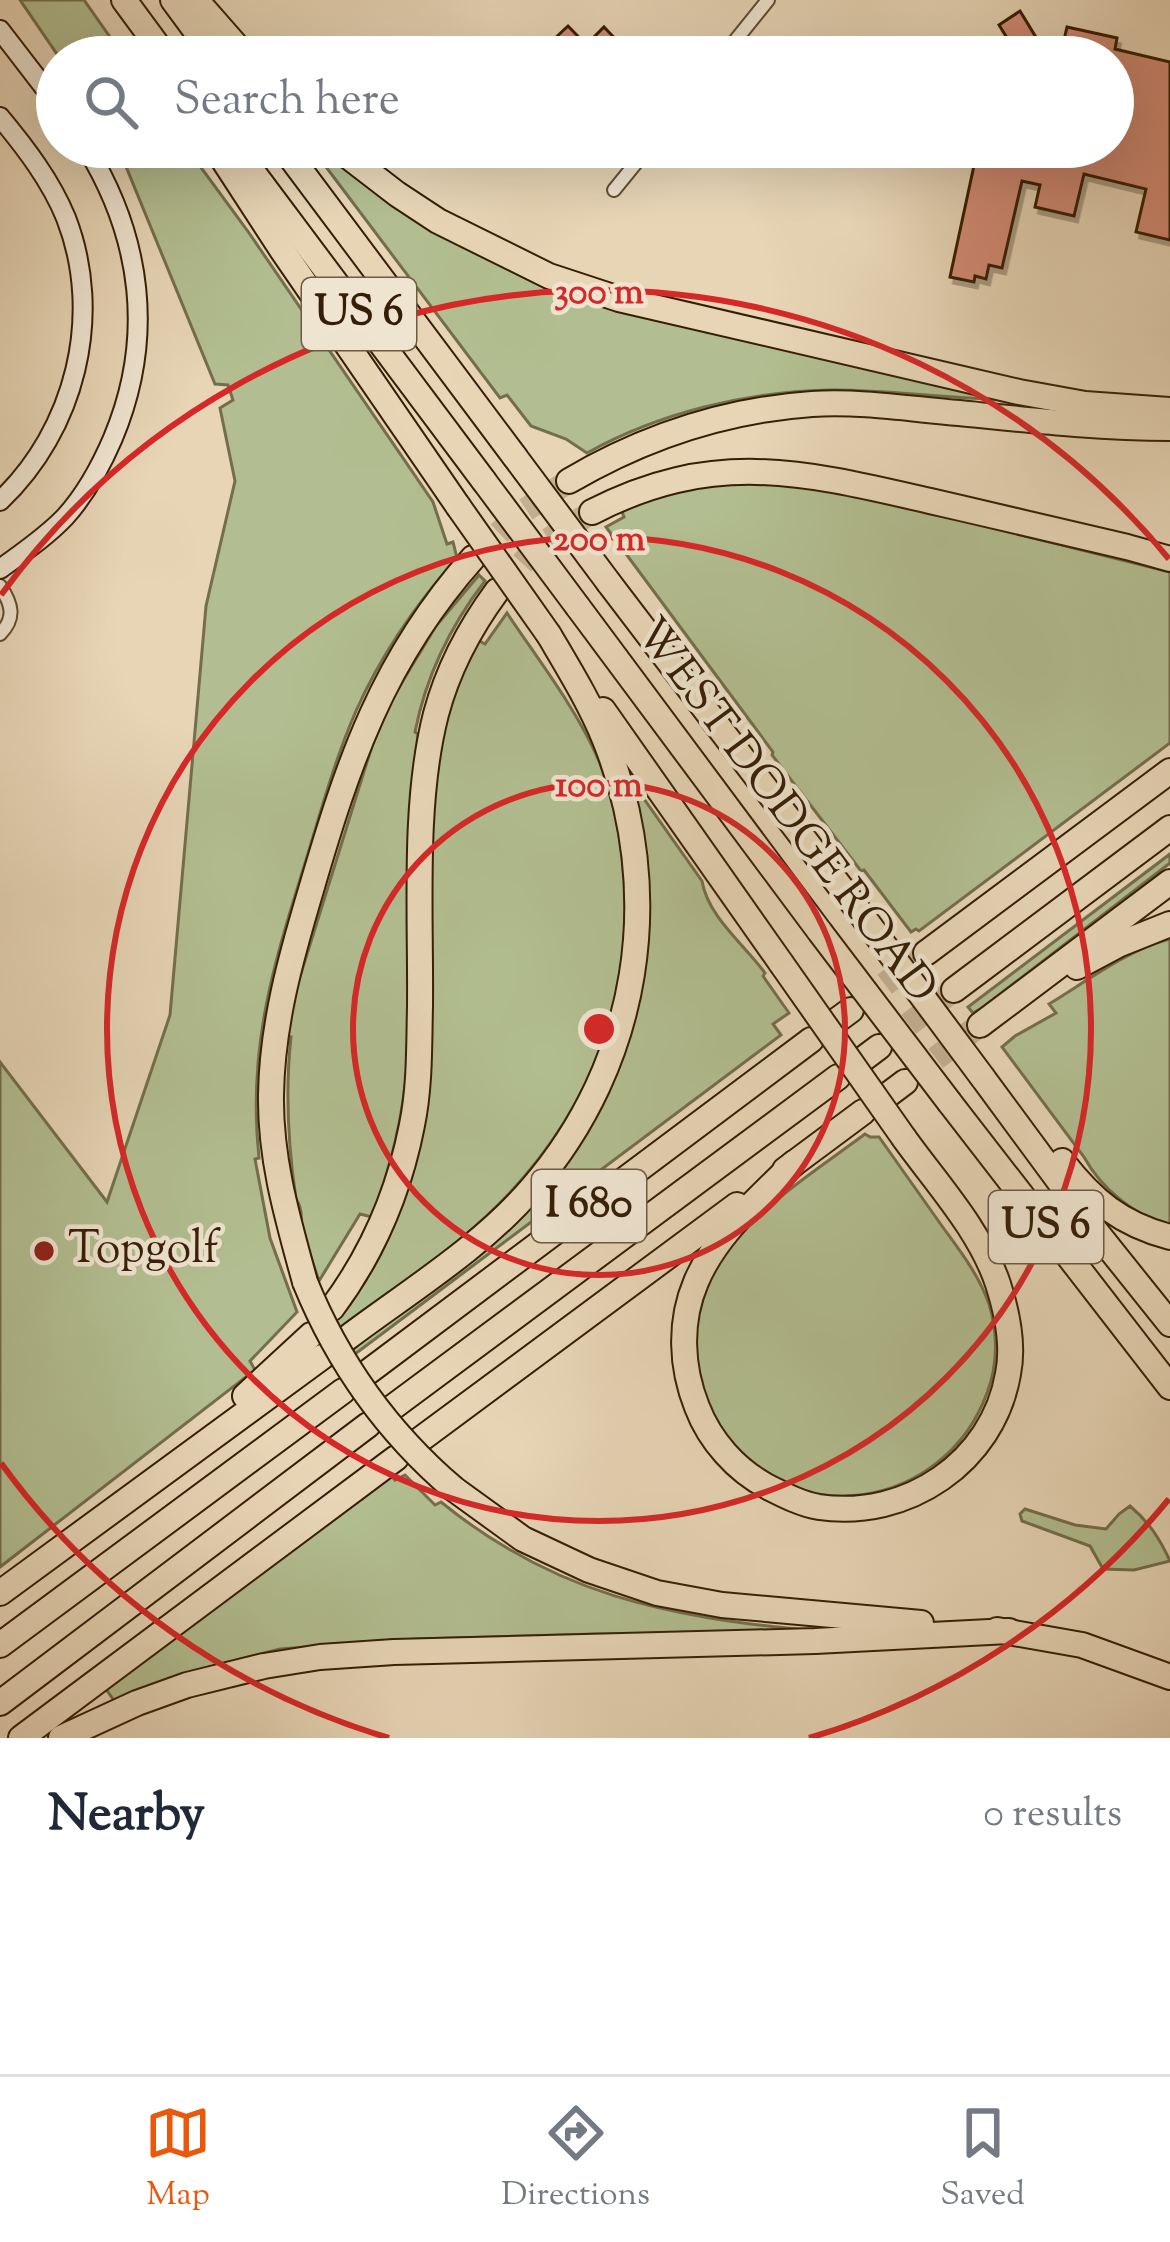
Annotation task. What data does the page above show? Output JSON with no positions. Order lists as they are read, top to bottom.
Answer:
{
  "streets": {
    "highway": ["US 6", "WEST DODGE ROAD", "I 680"]
  },
  "crossings": [
    ["US 6", "WEST DODGE ROAD"]
  ],
  "places": ["Topgolf"],
  "page": {
    "search": "Search here",
    "heading": ["Nearby", "0 results"],
    "nav": ["Map", "Directions", "Saved"]
  },
  "rings": ["300 m", "200 m", "100 m"]
}
